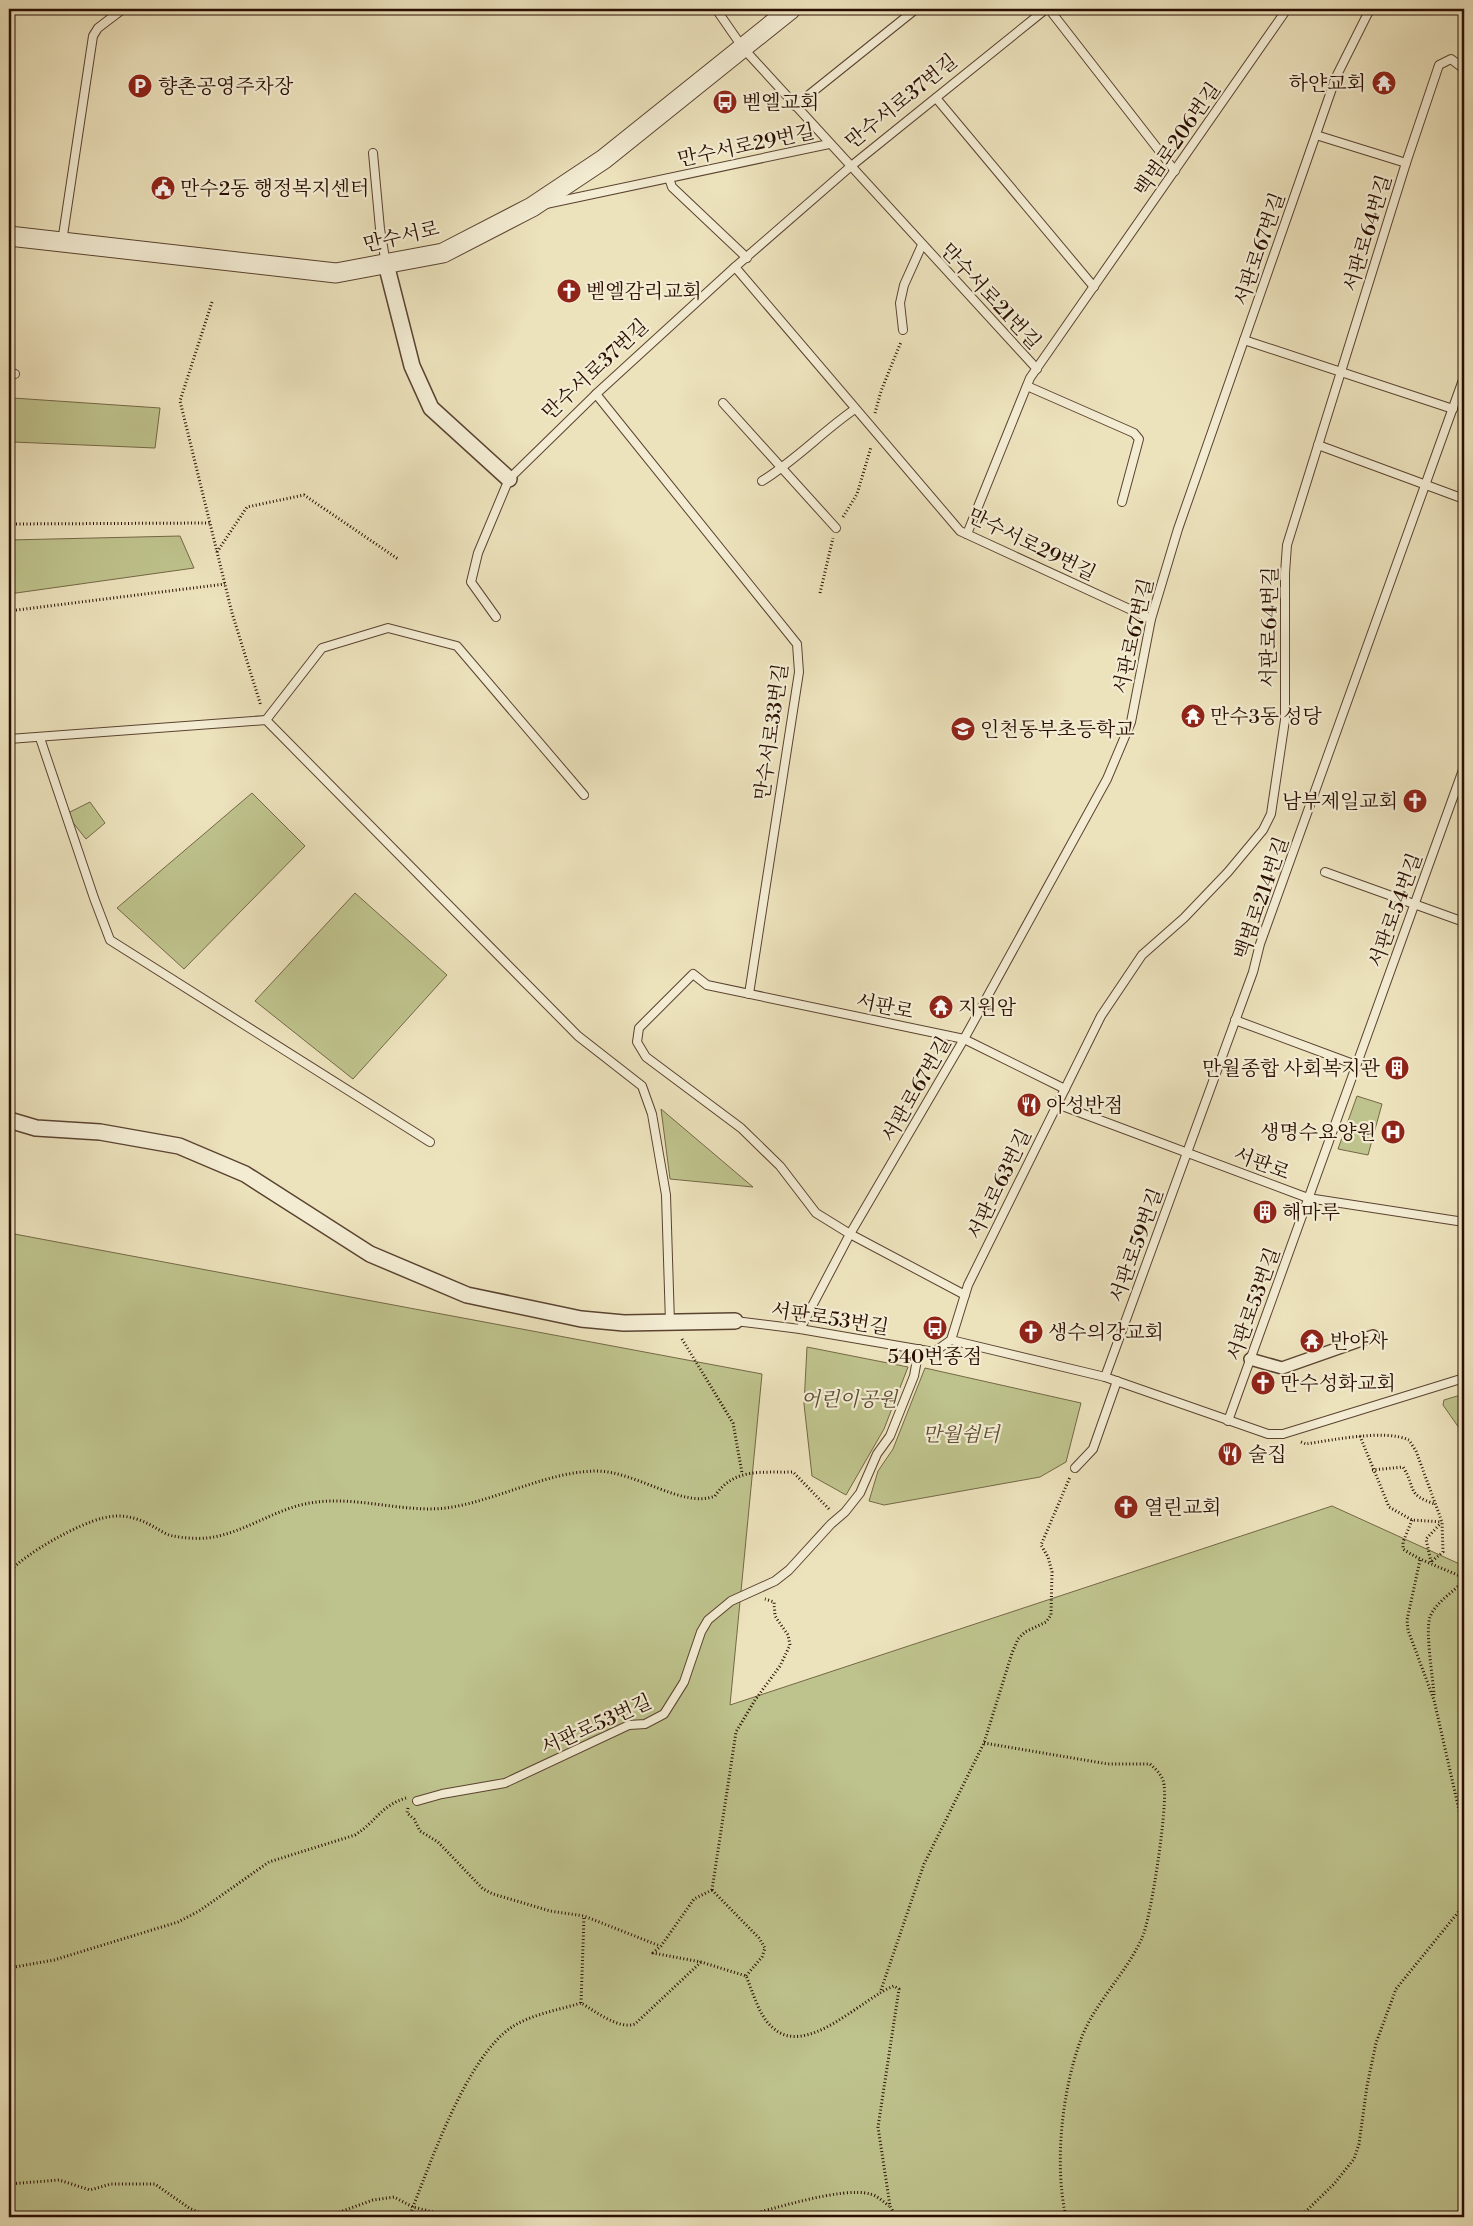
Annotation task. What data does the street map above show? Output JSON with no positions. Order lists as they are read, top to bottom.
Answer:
{
  "streets": {
    "street": ["만수서로"],
    "lane": [
      "만수서로37번길",
      "백범로206번길",
      "만수서로29번길",
      "서판로64번길",
      "서판로67번길",
      "만수서로21번길",
      "만수서로33번길",
      "백범로214번길",
      "서판로54번길",
      "서판로",
      "서판로63번길",
      "서판로59번길",
      "서판로53번길"
    ]
  },
  "crossings": [
    ["만수서로37번길", "만수서로29번길"],
    ["만수서로37번길", "만수서로21번길"],
    ["만수서로37번길", "만수서로33번길"],
    ["백범로206번길", "만수서로29번길"],
    ["백범로206번길", "만수서로21번길"],
    ["만수서로29번길", "만수서로"],
    ["만수서로29번길", "서판로67번길"],
    ["만수서로29번길", "만수서로21번길"],
    ["서판로64번길", "서판로67번길"],
    ["서판로64번길", "서판로"],
    ["서판로64번길", "서판로63번길"],
    ["만수서로", "만수서로21번길"],
    ["서판로67번길", "서판로"],
    ["서판로67번길", "서판로53번길"],
    ["만수서로33번길", "서판로"],
    ["백범로214번길", "서판로"],
    ["백범로214번길", "서판로59번길"],
    ["서판로54번길", "서판로"],
    ["서판로54번길", "서판로53번길"],
    ["서판로", "서판로63번길"],
    ["서판로", "서판로59번길"],
    ["서판로", "서판로53번길"],
    ["서판로63번길", "서판로53번길"]
  ],
  "parks": ["어린이공원", "만월쉼터"],
  "places": {
    "temple": [
      "하얀교회",
      "만수3동 성당",
      "지원암",
      "반야사"
    ],
    "parking": ["향촌공영주차장"],
    "bus stop": ["벧엘교회", "540번종점"],
    "public building": ["만수2동 행정복지센터"],
    "church": [
      "벧엘감리교회",
      "남부제일교회",
      "생수의강교회",
      "만수성화교회",
      "열린교회"
    ],
    "school or university": ["인천동부초등학교"],
    "building": ["만월종합 사회복지관", "해마루"],
    "restaurant": ["아성반점", "술집"],
    "hospital": ["생명수요양원"]
  }
}
